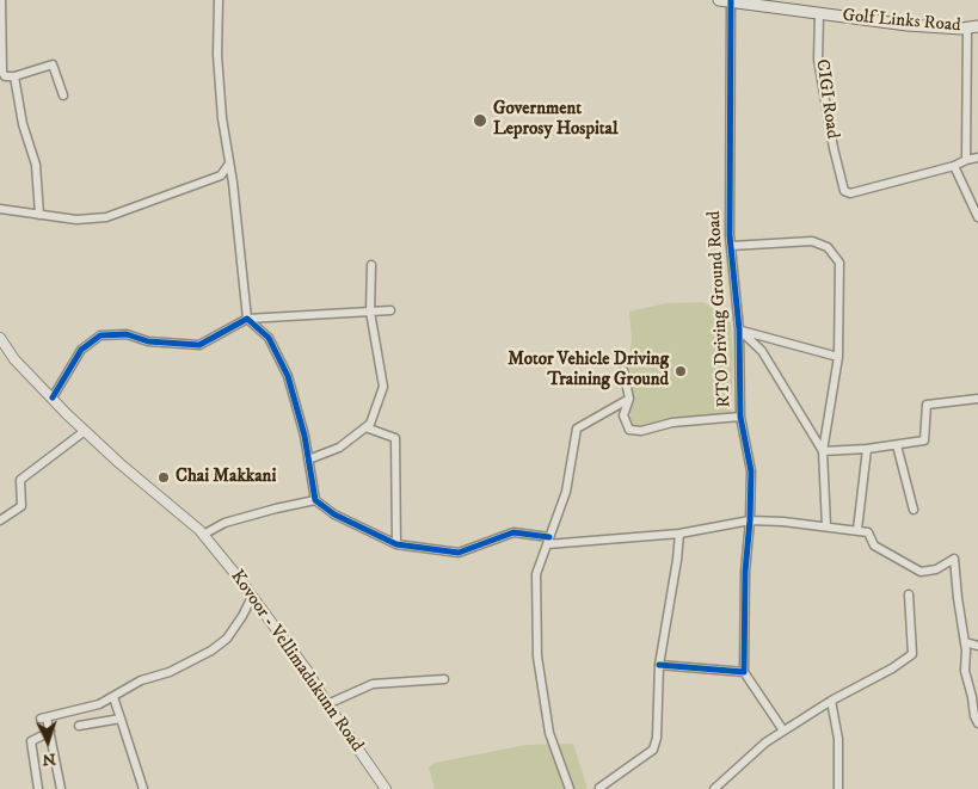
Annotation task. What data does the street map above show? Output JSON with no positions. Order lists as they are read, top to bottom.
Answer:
{
  "streets": {
    "main road": ["Golf Links Road"],
    "street": ["CIGI Road", "RTO Driving Ground Road", "Kovoor - Vellimadukunn Road"]
  },
  "crossings": [
    ["Golf Links Road", "CIGI Road"],
    ["Golf Links Road", "RTO Driving Ground Road"]
  ],
  "places": ["Government Leprosy Hospital", "Motor Vehicle Driving Training Ground", "Chai Makkani"],
  "north": "bottom"
}
